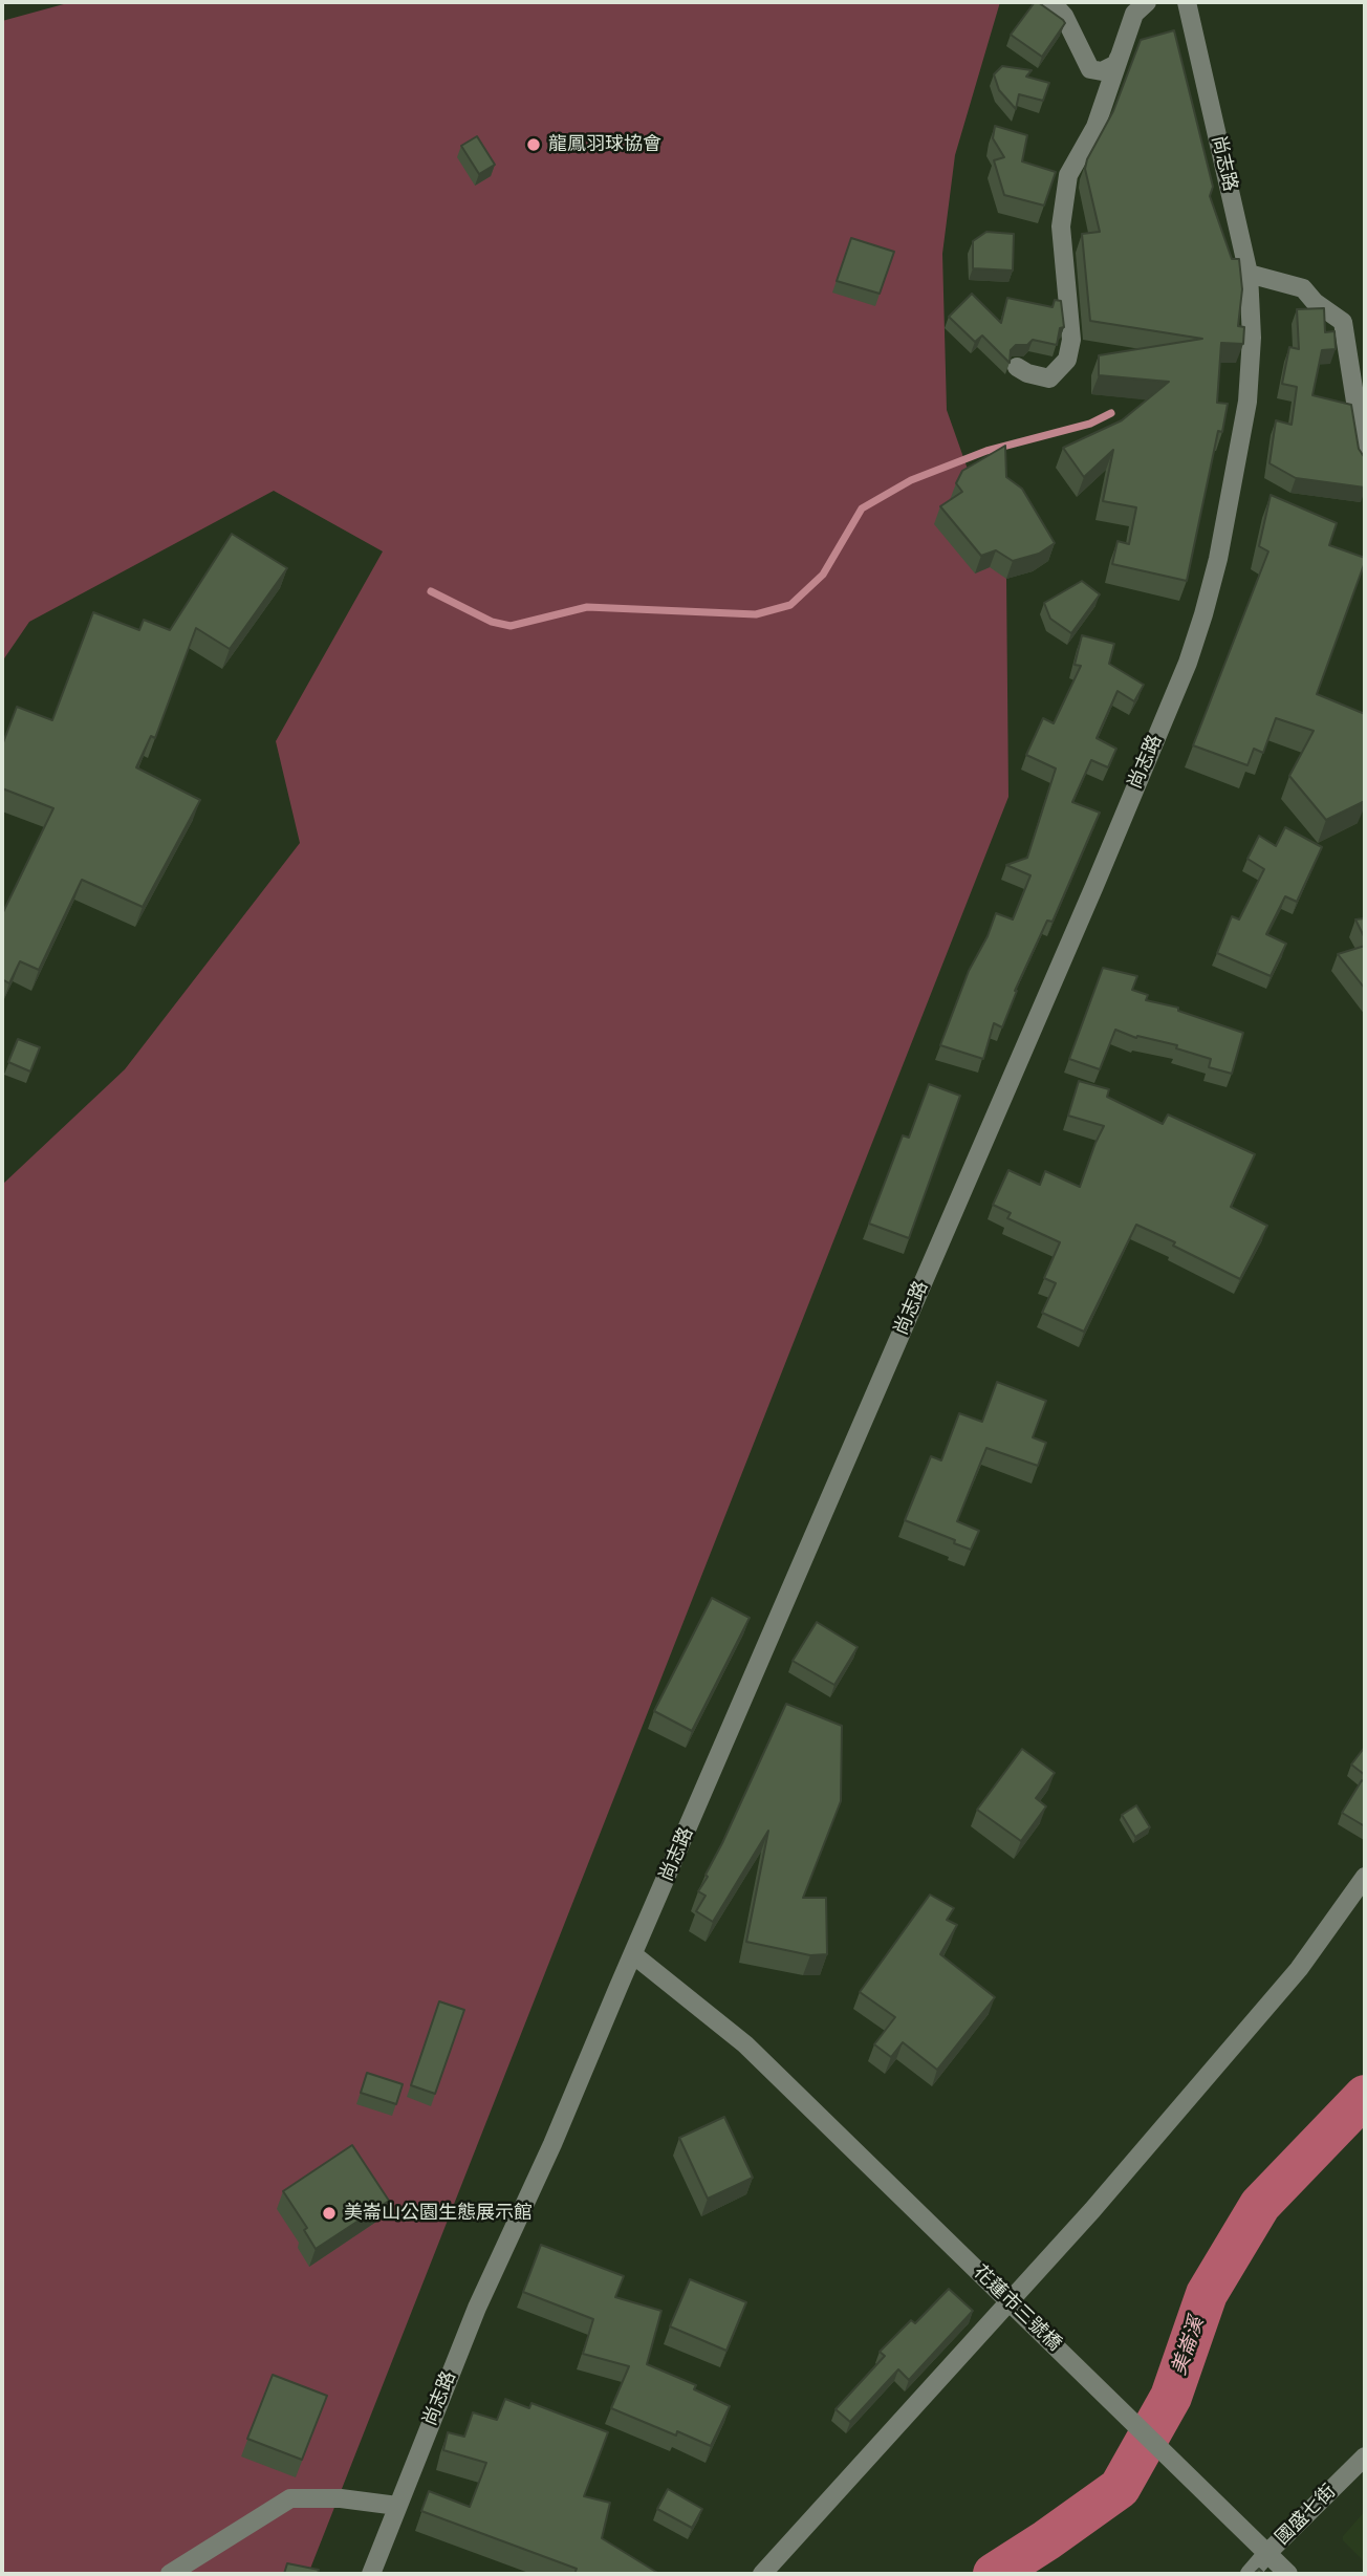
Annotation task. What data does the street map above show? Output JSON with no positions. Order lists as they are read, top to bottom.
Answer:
{
  "streets": {
    "street": ["尚志路", "花蓮市三號橋", "國盛七街"]
  },
  "crossings": [
    ["尚志路", "花蓮市三號橋"]
  ],
  "water": ["美崙溪"],
  "places": ["龍鳳羽球協會", "美崙山公園生態展示館"]
}
